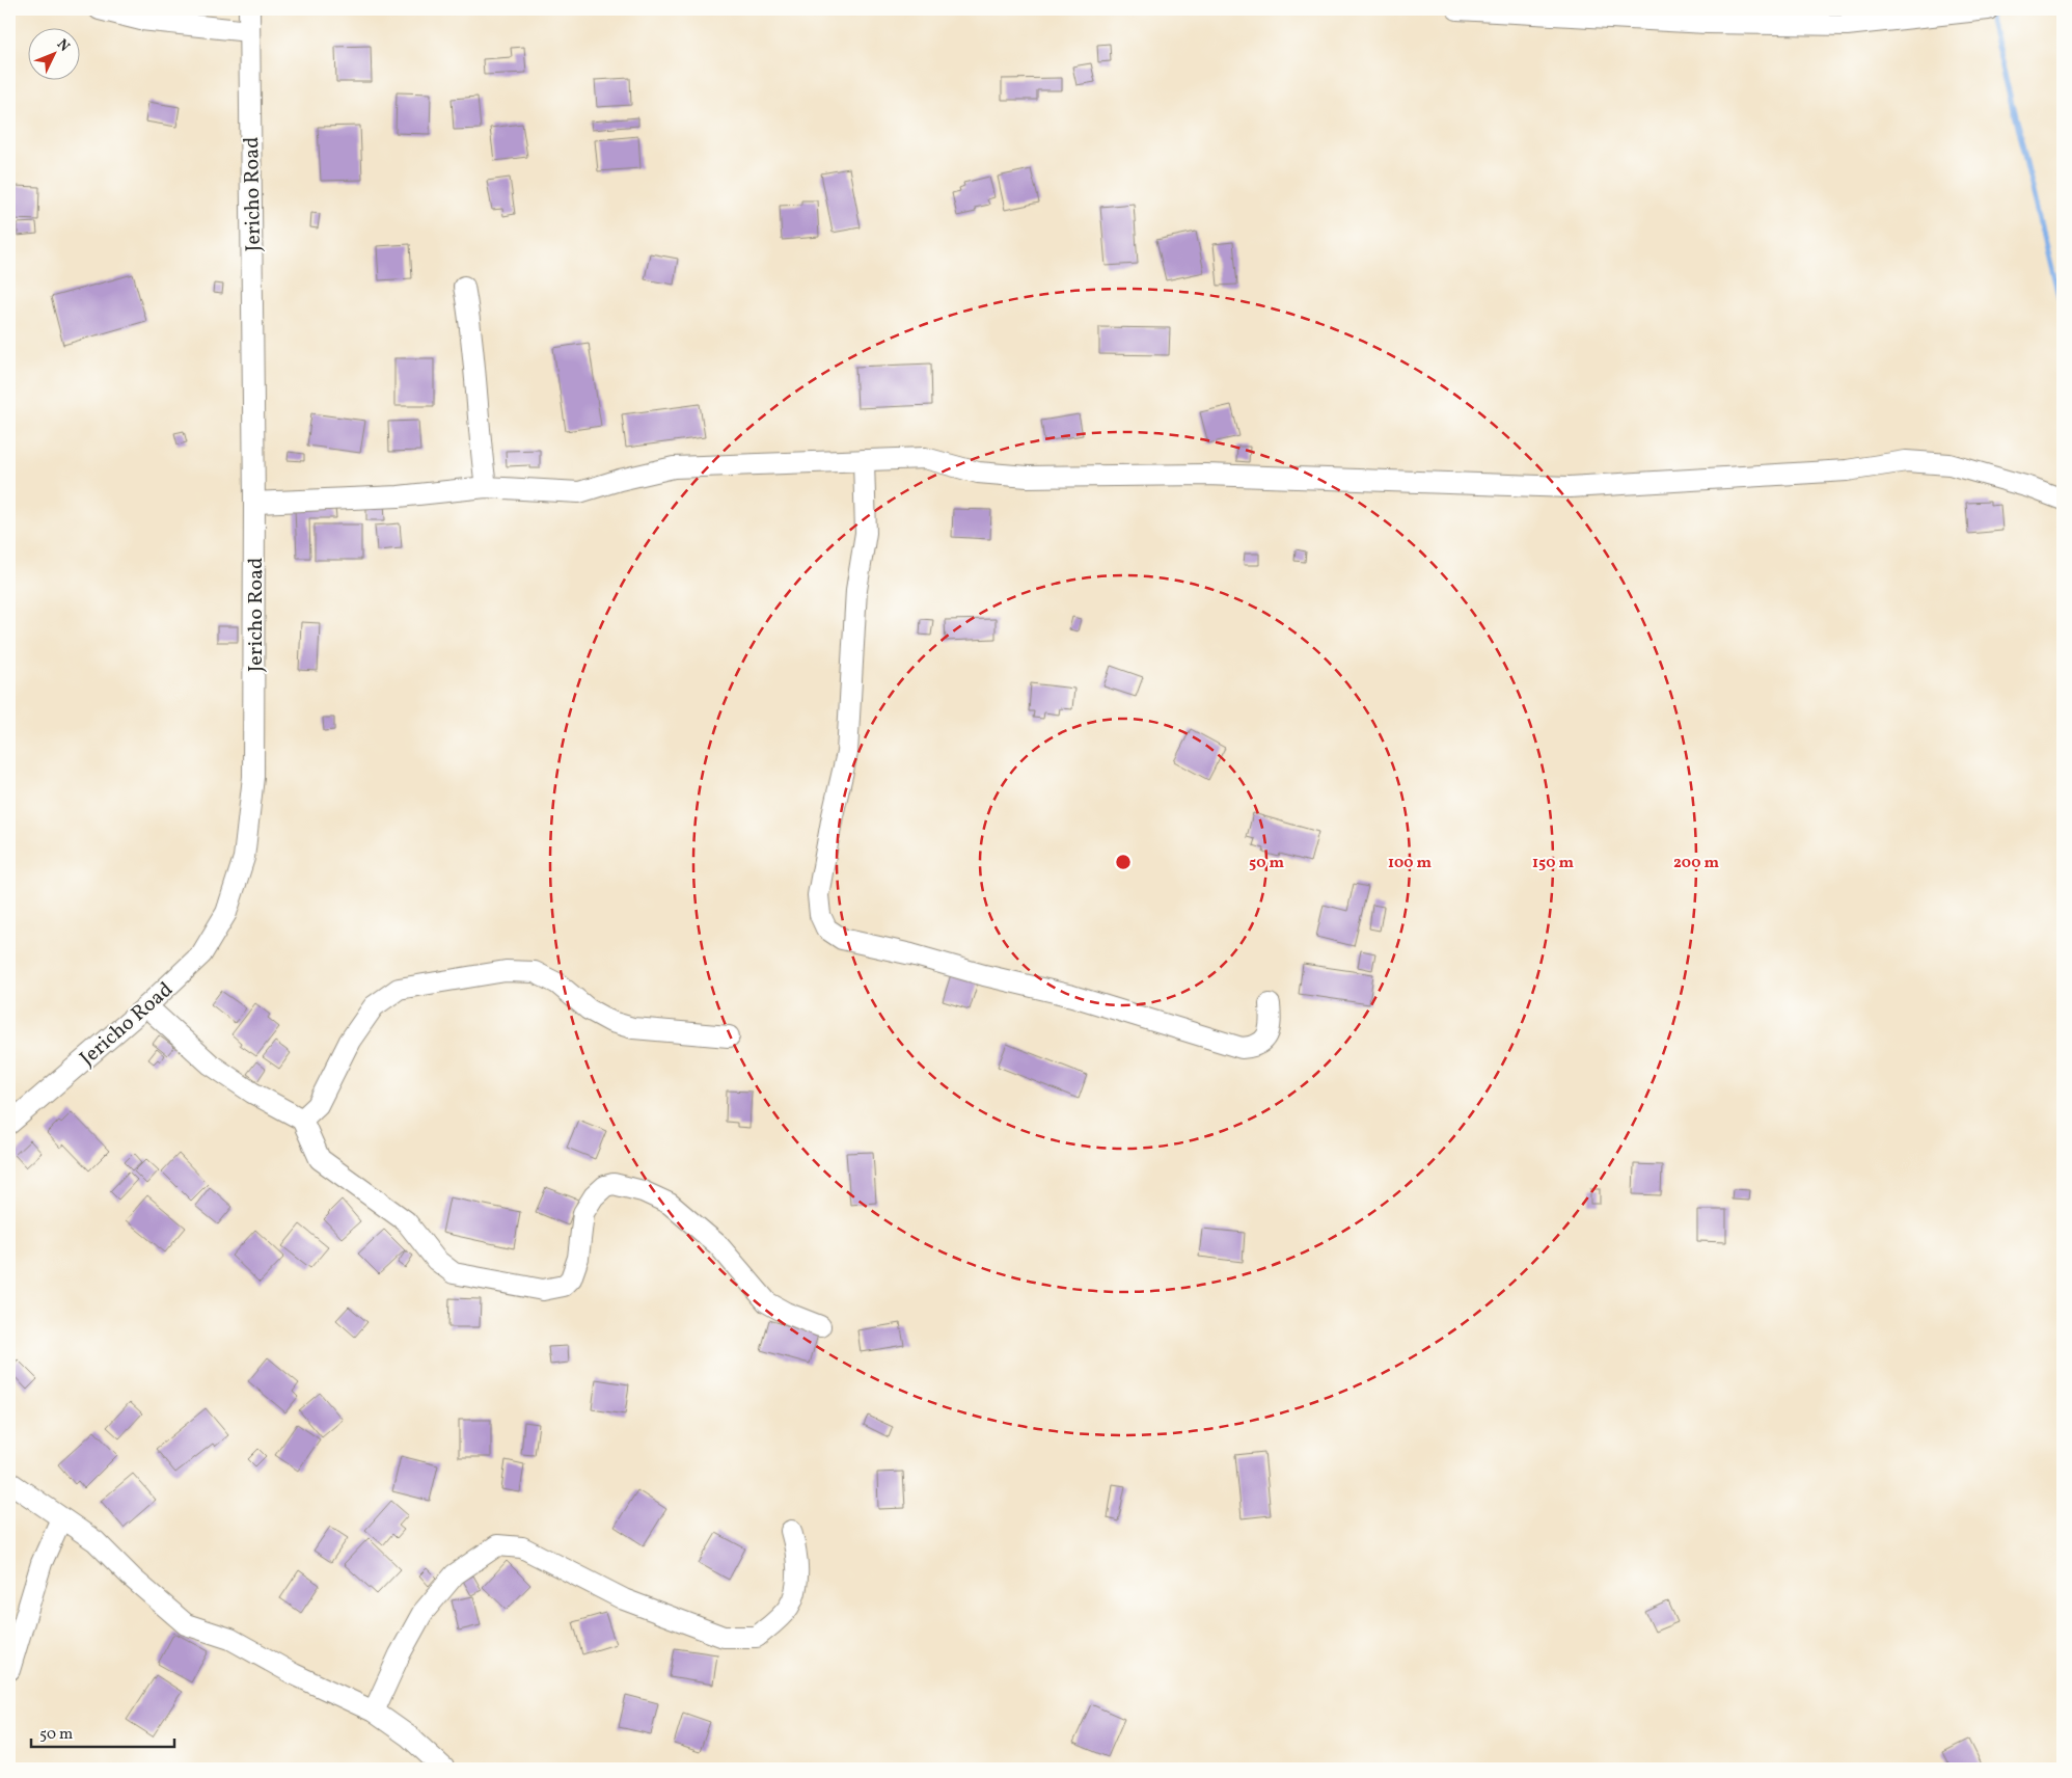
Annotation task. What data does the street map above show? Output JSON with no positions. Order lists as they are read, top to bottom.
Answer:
{
  "streets": {
    "street": ["Jericho Road"]
  },
  "scale_bar": "50 m",
  "north": "top right",
  "rings": [
    "50 m",
    "100 m",
    "150 m",
    "200 m"
  ]
}
